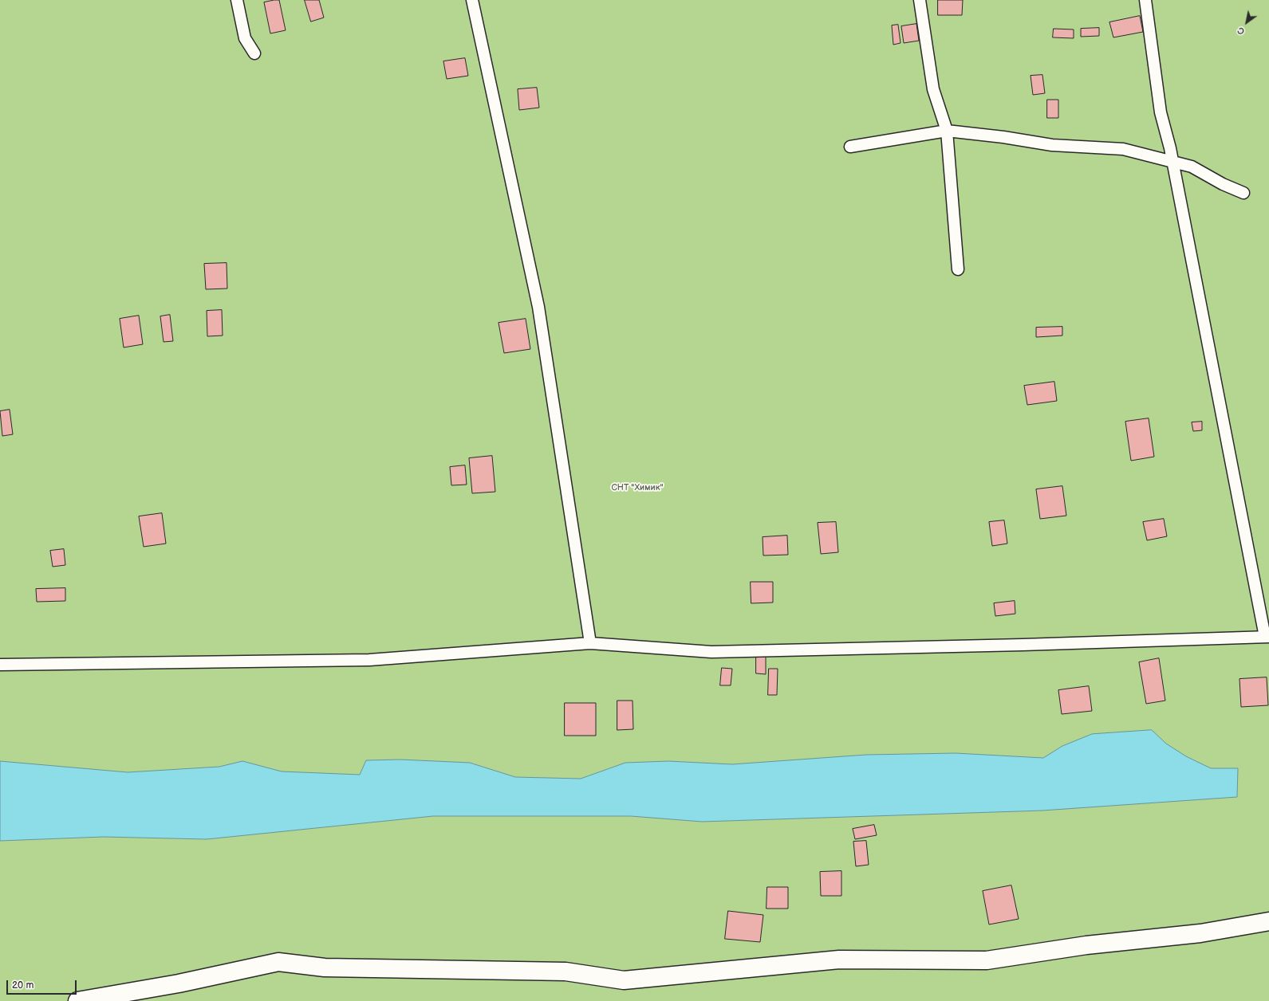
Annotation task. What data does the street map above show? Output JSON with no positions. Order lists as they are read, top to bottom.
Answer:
{
  "parks": ["СНТ \"Химик\""],
  "scale_bar": "20 m",
  "north": "bottom left"
}
